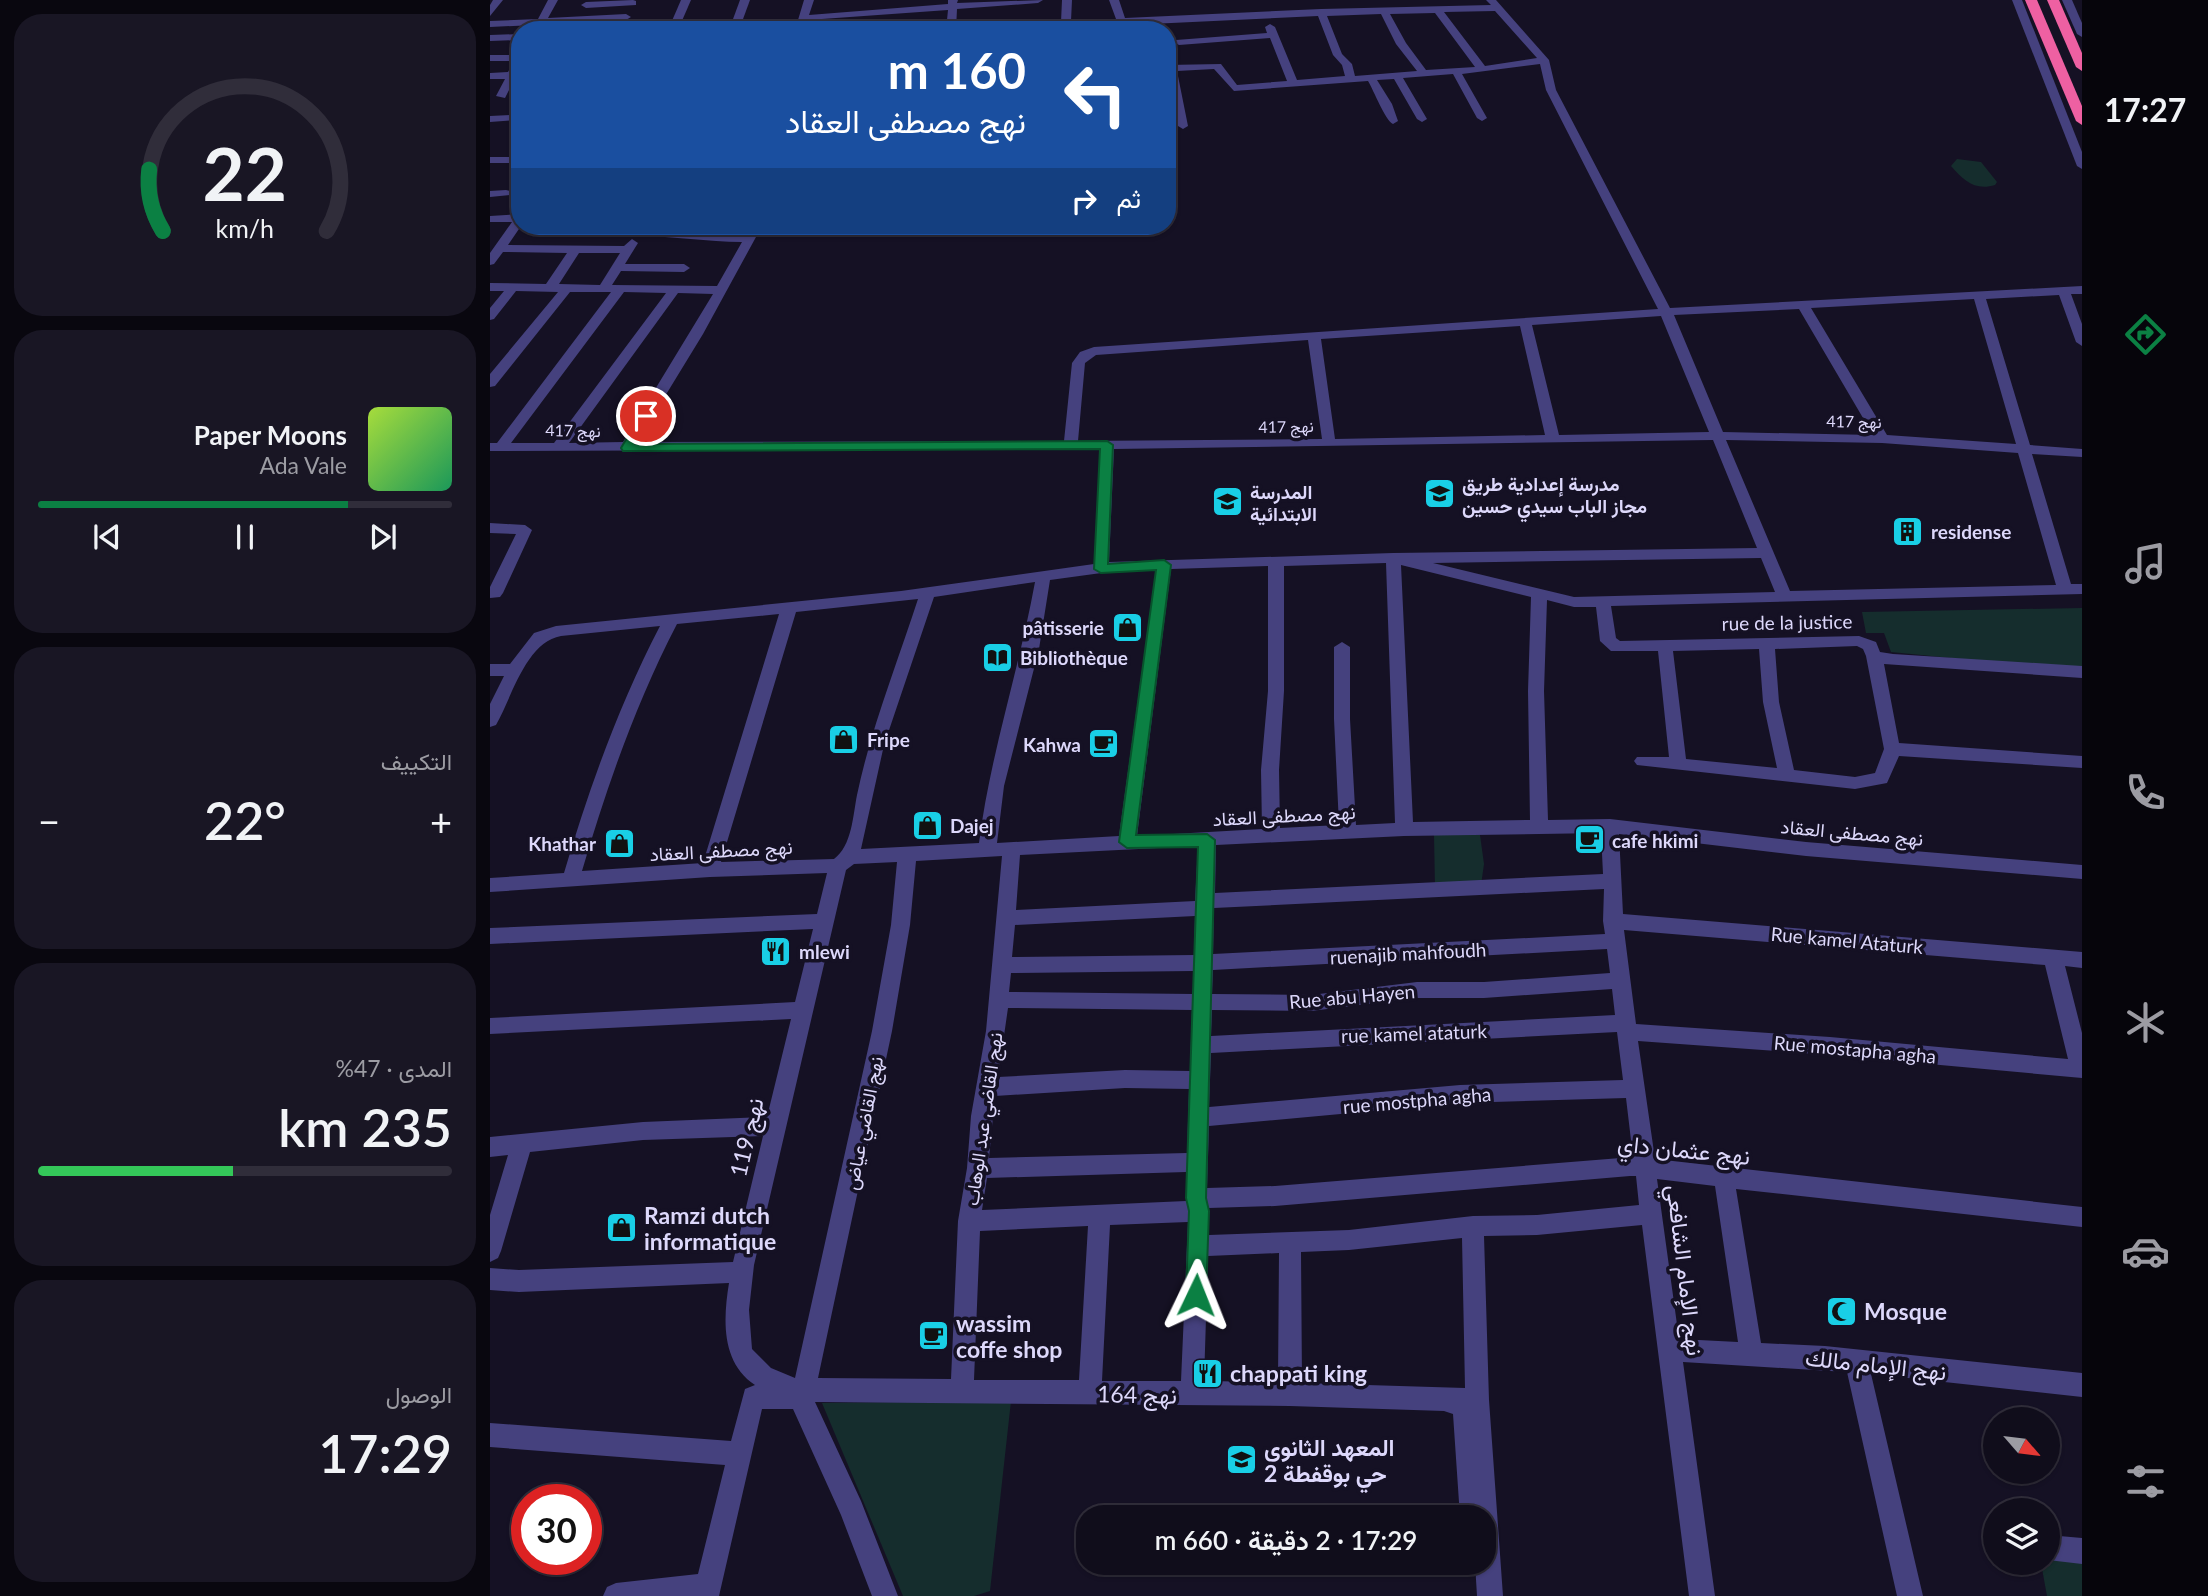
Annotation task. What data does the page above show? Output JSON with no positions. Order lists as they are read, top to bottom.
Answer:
{
  "streets": {
    "street": [
      "نهج 417",
      "rue de la justice",
      "نهج مصطفى العقاد",
      "Rue kamel Ataturk",
      "ruenajib mahfoudh",
      "Rue abu Hayen",
      "rue kamel ataturk",
      "Rue mostapha agha",
      "rue mostpha agha",
      "نهج القاضي عبد الوهاب",
      "نهج القاضي عياض",
      "نهج 119",
      "نهج عثمان داي",
      "نهج الإمام الشافعي",
      "نهج الإمام مالك",
      "نهج 164"
    ]
  },
  "crossings": [
    ["نهج مصطفى العقاد", "نهج القاضي عبد الوهاب"],
    ["نهج مصطفى العقاد", "نهج القاضي عياض"],
    ["نهج مصطفى العقاد", "نهج 119"],
    ["نهج مصطفى العقاد", "نهج الإمام الشافعي"],
    ["Rue kamel Ataturk", "ruenajib mahfoudh"],
    ["Rue kamel Ataturk", "نهج الإمام الشافعي"],
    ["ruenajib mahfoudh", "نهج القاضي عبد الوهاب"],
    ["ruenajib mahfoudh", "نهج الإمام الشافعي"],
    ["Rue abu Hayen", "نهج القاضي عبد الوهاب"],
    ["Rue abu Hayen", "نهج الإمام الشافعي"],
    ["rue kamel ataturk", "Rue mostapha agha"],
    ["rue kamel ataturk", "نهج الإمام الشافعي"],
    ["Rue mostapha agha", "نهج الإمام الشافعي"],
    ["rue mostpha agha", "نهج الإمام الشافعي"],
    ["نهج القاضي عبد الوهاب", "نهج عثمان داي"],
    ["نهج القاضي عبد الوهاب", "نهج 164"],
    ["نهج القاضي عياض", "نهج 164"],
    ["نهج عثمان داي", "نهج الإمام الشافعي"],
    ["نهج الإمام الشافعي", "نهج الإمام مالك"]
  ],
  "places": {
    "school or university": ["مدرسة إعدادية طريق مجاز الباب سيدي حسين", "المدرسة الابتدائية", "المعهد الثانوي حي بوقفطة 2"],
    "building": ["residense"],
    "shop": [
      "pâtisserie",
      "Fripe",
      "Dajej",
      "Khathar",
      "Ramzi dutch informatique"
    ],
    "library": ["Bibliothèque"],
    "cafe": ["Kahwa", "cafe hkimi", "wassim coffe shop"],
    "restaurant": ["mlewi", "chappati king"],
    "mosque": ["Mosque"]
  },
  "north": "bottom right",
  "page": {
    "tabs": "17:27",
    "turn": ["160 m", "نهج مصطفى العقاد"],
    "then": "ثم",
    "song": ["Paper Moons", "Ada Vale"],
    "tile": [
      "التكييف",
      ["المدى · 47%", "235 km"],
      ["الوصول", "17:29"]
    ],
    "heat": ["−", "22°", "+"],
    "limit": "30",
    "trip": "17:29 · 2 دقيقة · 660 m",
    "gauge": ["22", "km/h"]
  }
}
